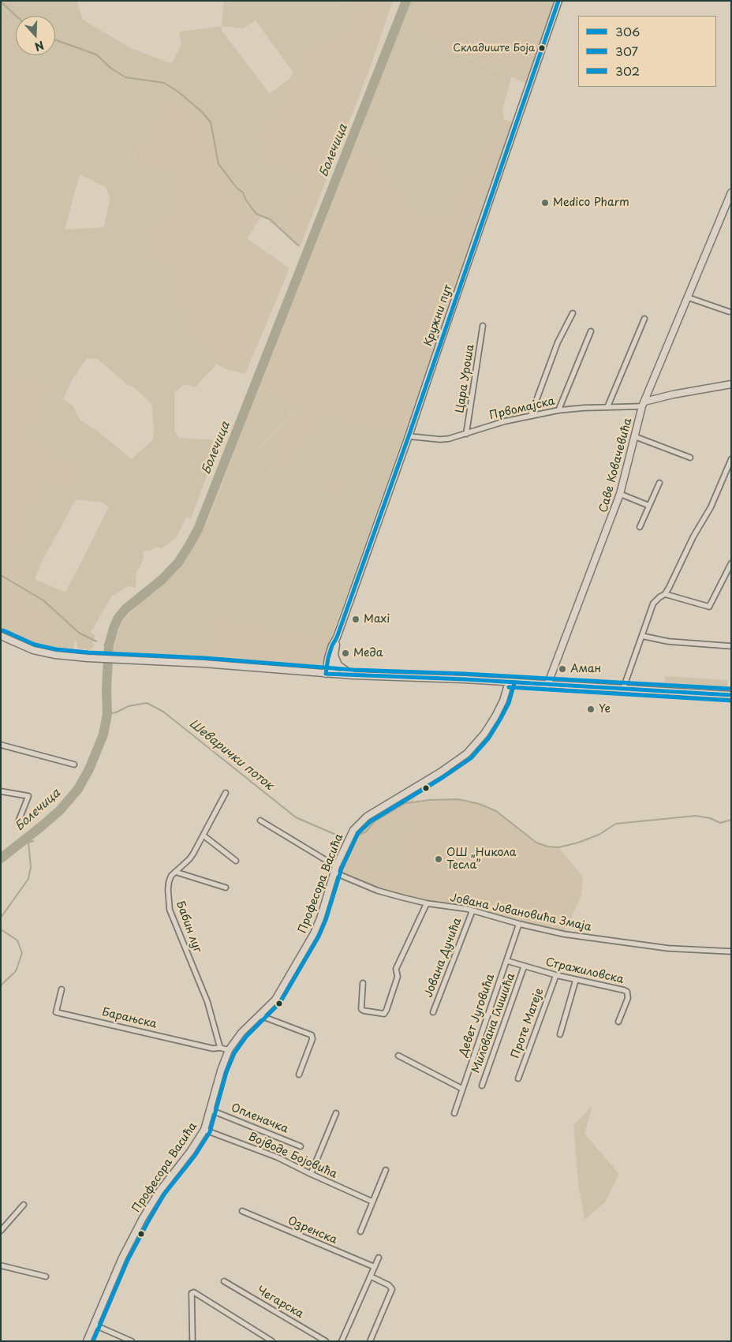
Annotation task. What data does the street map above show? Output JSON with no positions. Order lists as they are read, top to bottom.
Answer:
{
  "streets": {
    "main road": [
      "Кружни пут",
      "Првомајска",
      "Саве Ковачевића",
      "Професора Васића"
    ],
    "street": [
      "Цара Уроша",
      "Јована Јовановића Змаја",
      "Бабин луг",
      "Јована Дучића",
      "Стражиловска",
      "Девет Југовића",
      "Барањска",
      "Милована Глишића",
      "Проте Матеје",
      "Опленачка",
      "Војводе Бојовића",
      "Озренска",
      "Чегарска"
    ]
  },
  "crossings": [
    ["Кружни пут", "Првомајска"],
    ["Цара Уроша", "Првомајска"],
    ["Првомајска", "Саве Ковачевића"],
    ["Професора Васића", "Јована Јовановића Змаја"],
    ["Професора Васића", "Опленачка"],
    ["Професора Васића", "Војводе Бојовића"],
    ["Јована Јовановића Змаја", "Јована Дучића"],
    ["Јована Јовановића Змаја", "Девет Југовића"],
    ["Бабин луг", "Барањска"],
    ["Стражиловска", "Девет Југовића"],
    ["Стражиловска", "Милована Глишића"],
    ["Стражиловска", "Проте Матеје"]
  ],
  "water": ["Болечица", "Шеварички поток"],
  "places": [
    "Складиште Боја",
    "Medico Pharm",
    "Maxi",
    "Меда",
    "Аман",
    "Ye",
    "ОШ „Никола Тесла”"
  ],
  "lines": ["transit line 306", "transit line 302", "transit line 307"],
  "legend": ["306", "307", "302"],
  "north": "bottom"
}
